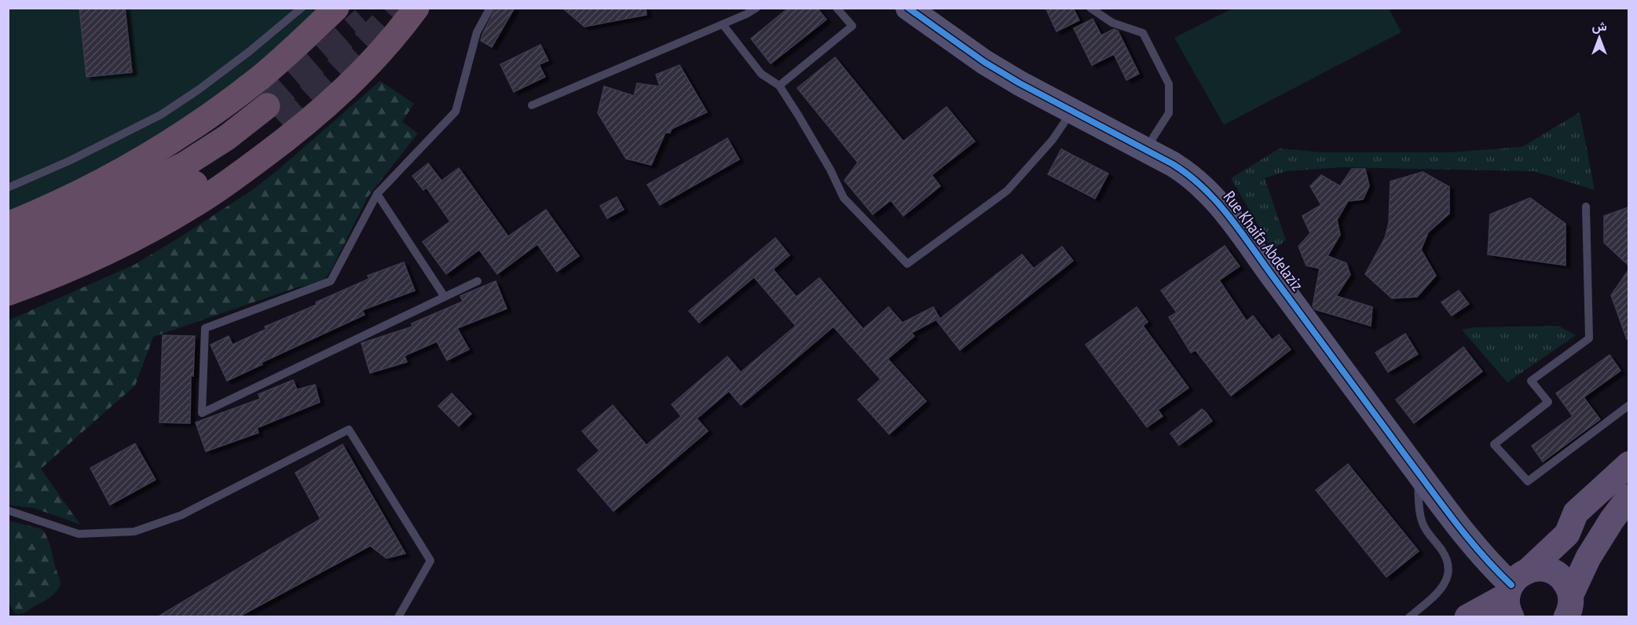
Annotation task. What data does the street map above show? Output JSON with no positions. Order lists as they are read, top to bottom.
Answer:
{
  "streets": {
    "street": ["Rue Khaifa Abdelaziz"]
  },
  "north": "top"
}
